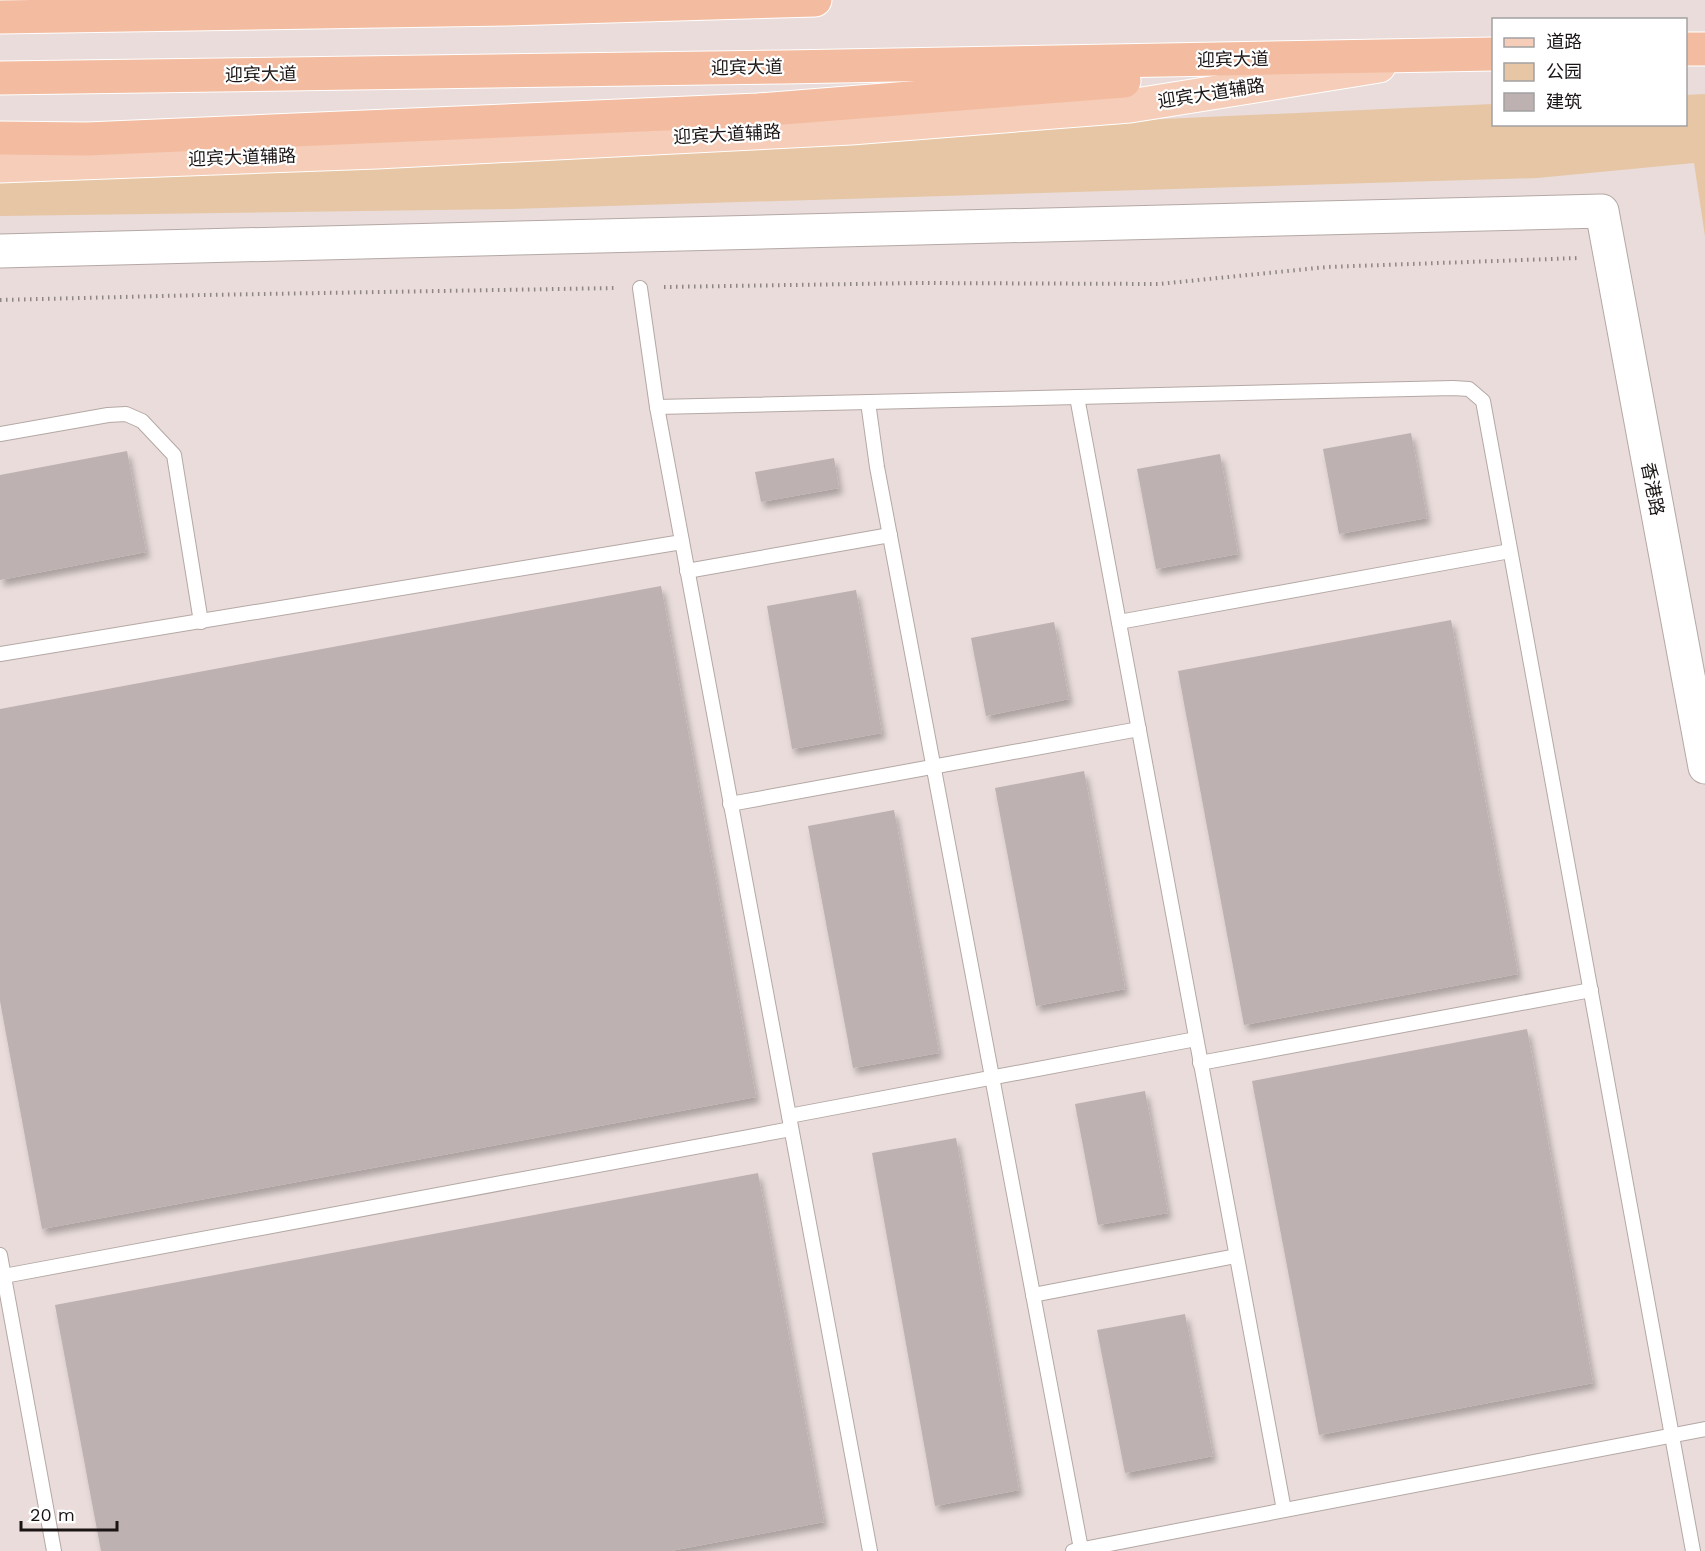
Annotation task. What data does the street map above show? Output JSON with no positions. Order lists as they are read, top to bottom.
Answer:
{
  "streets": {
    "highway": ["迎宾大道"],
    "main road": ["迎宾大道辅路"],
    "street": ["香港路"]
  },
  "crossings": [
    ["迎宾大道", "迎宾大道辅路"]
  ],
  "legend": ["道路", "公园", "建筑"],
  "scale_bar": "20 m"
}
